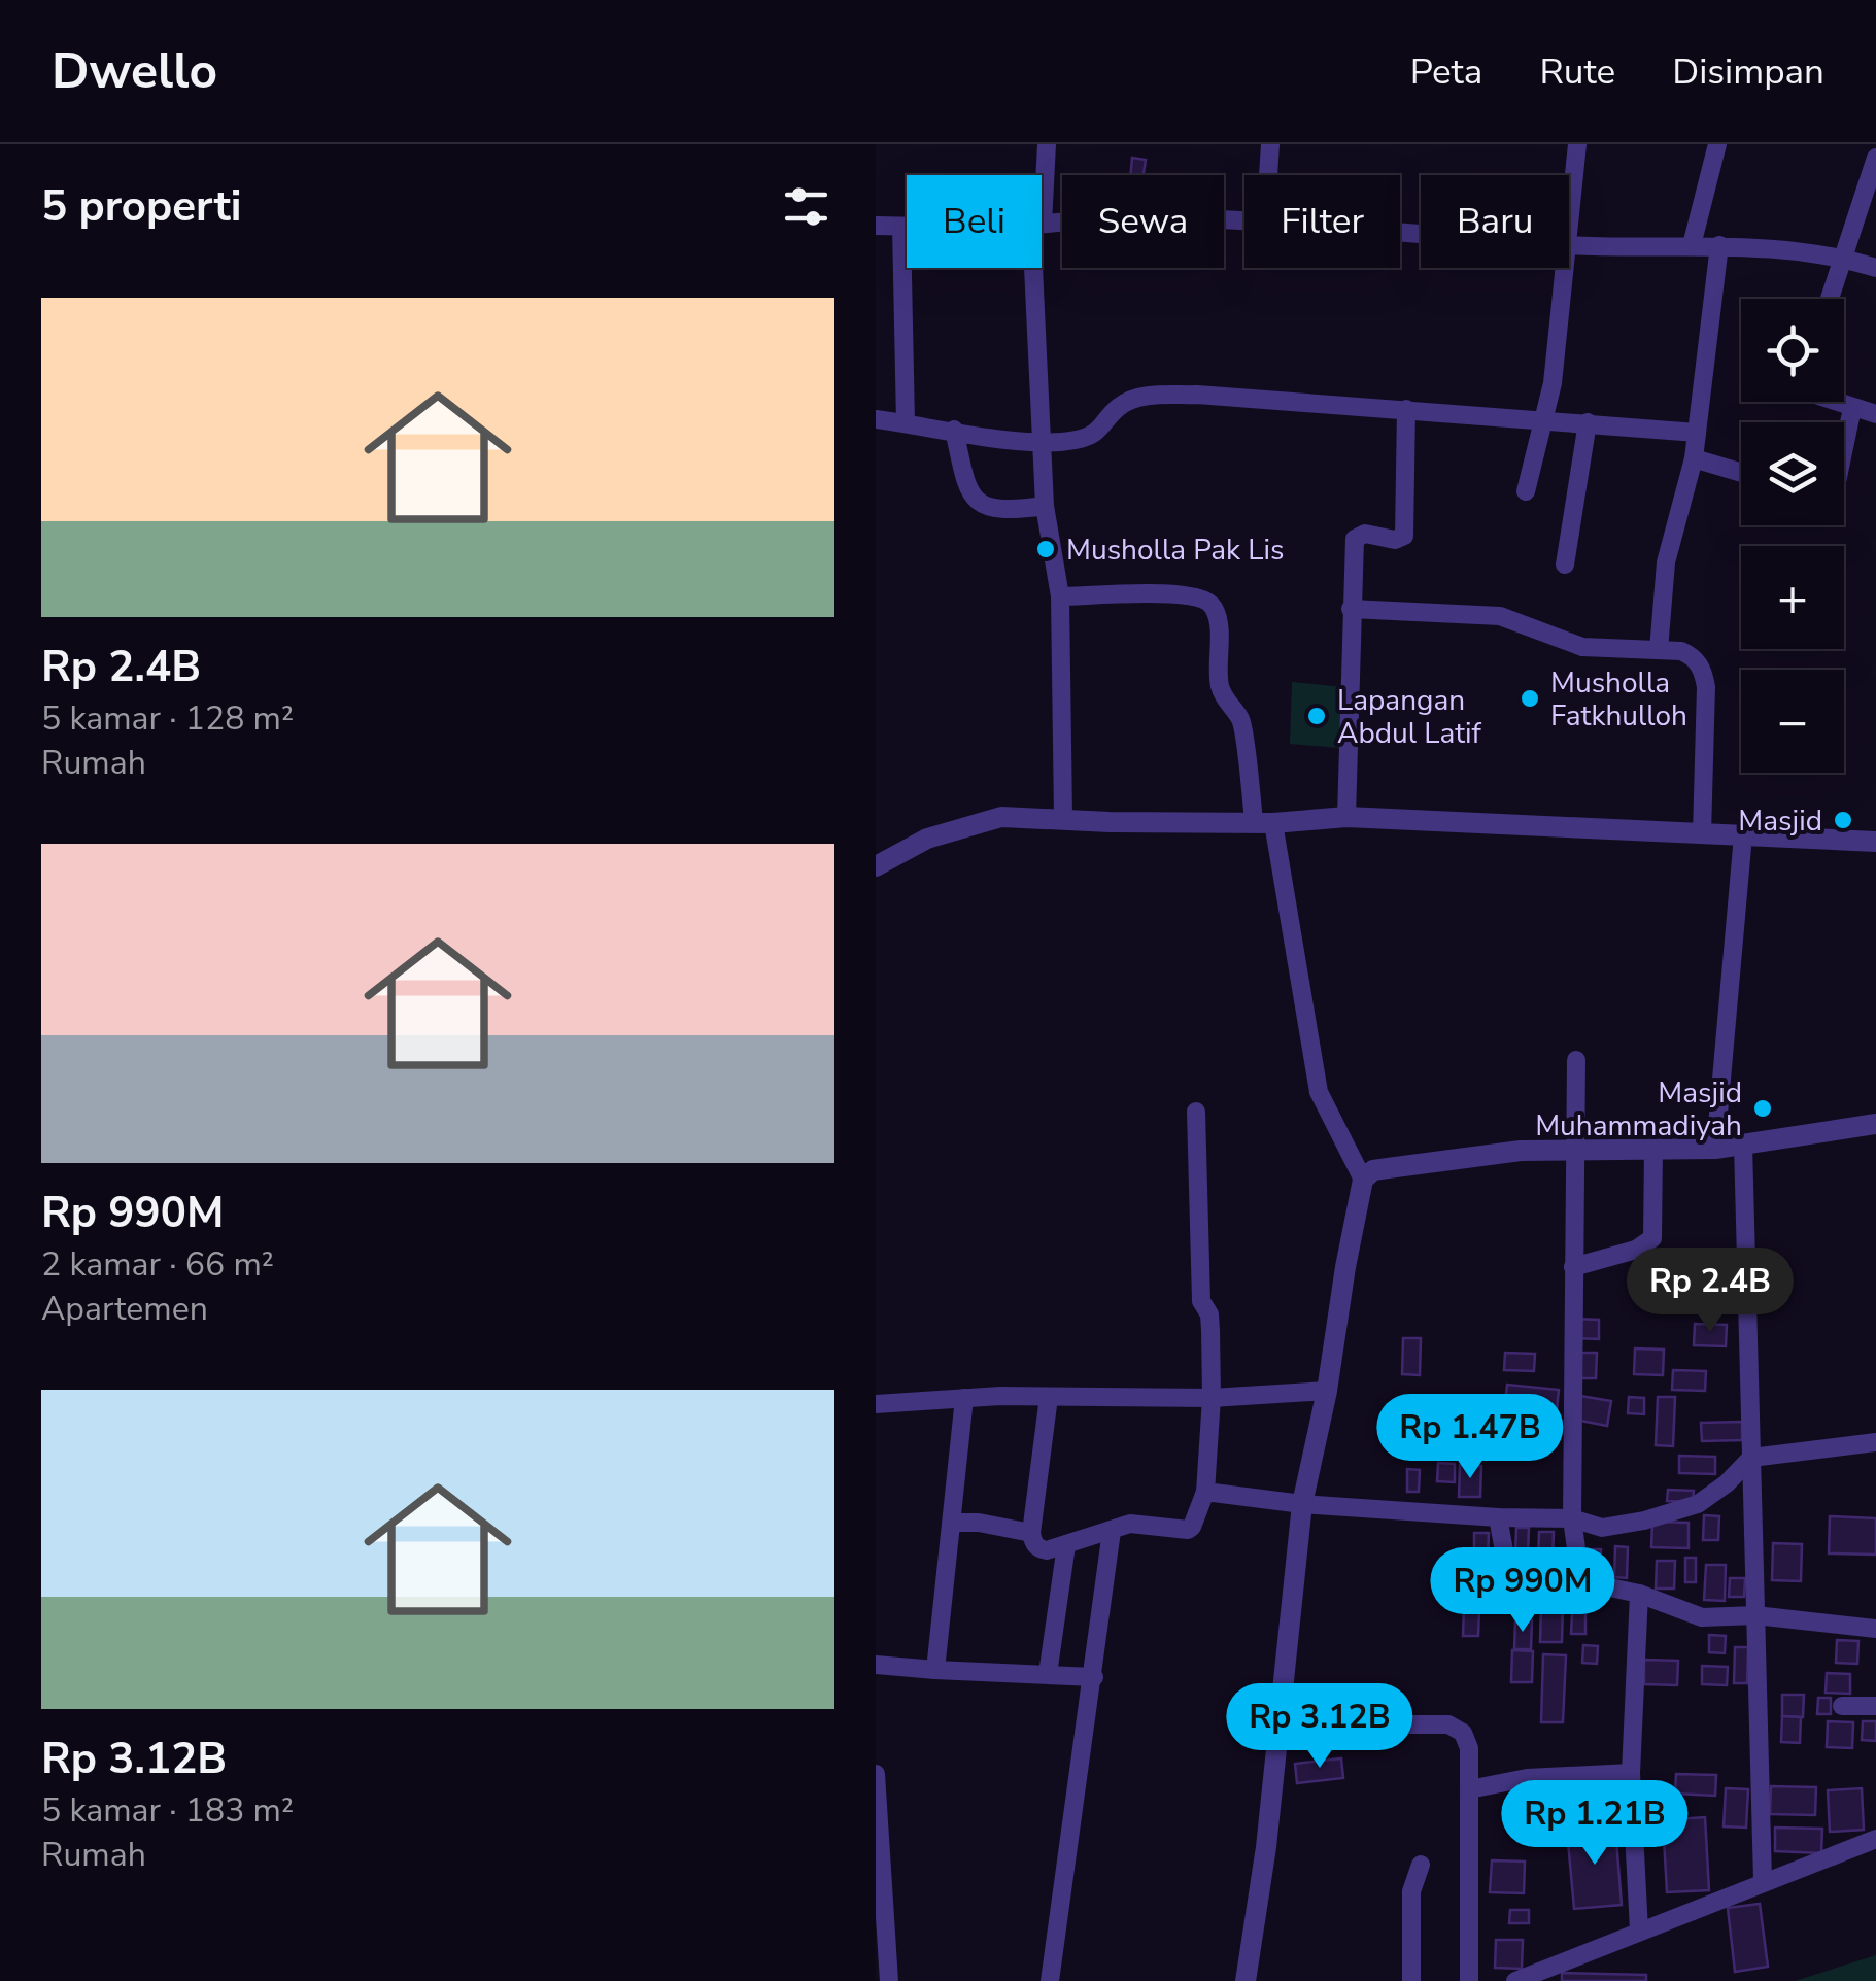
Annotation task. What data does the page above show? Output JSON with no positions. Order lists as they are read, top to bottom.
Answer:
{
  "places": [
    "Musholla Pak Lis",
    "Musholla Fatkhulloh",
    "Lapangan Abdul Latif",
    "Masjid",
    "Masjid Muhammadiyah"
  ],
  "page": {
    "header": "Dwello",
    "nav": ["Peta", "Rute", "Disimpan"],
    "heading": "5 properti",
    "chip": [
      "Beli",
      "Sewa",
      "Filter",
      "Baru"
    ],
    "list": [
      {
        "name": "Rp 2.4B",
        "note": "5 kamar · 128 m² · Rumah"
      },
      {
        "name": "Rp 990M",
        "note": "2 kamar · 66 m² · Apartemen"
      },
      {
        "name": "Rp 3.12B",
        "note": "5 kamar · 183 m² · Rumah"
      }
    ],
    "map_buttons": ["+", "−"],
    "price": [
      "Rp 2.4B",
      "Rp 1.47B",
      "Rp 990M",
      "Rp 3.12B",
      "Rp 1.21B"
    ]
  }
}
